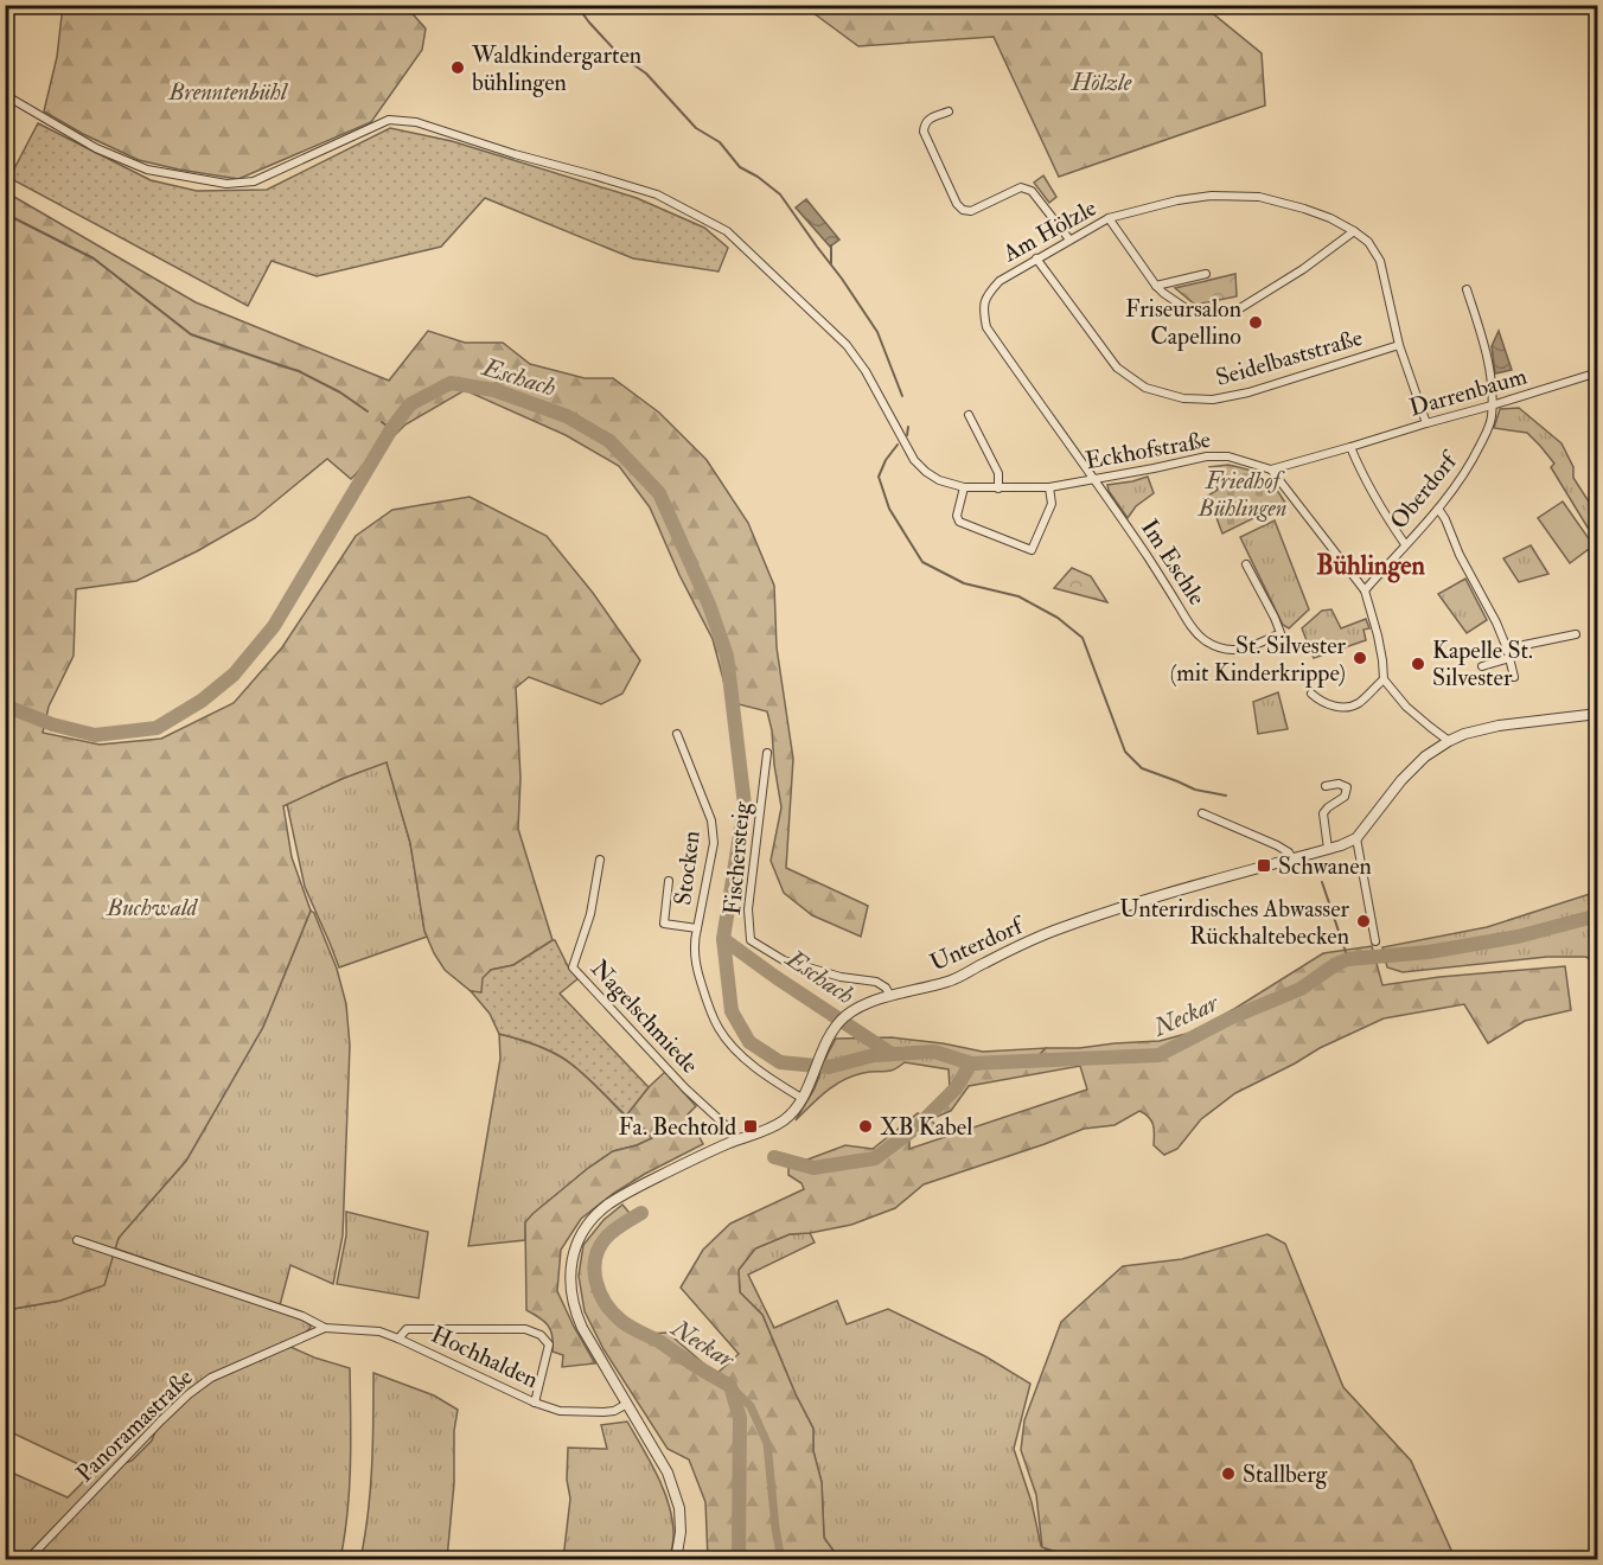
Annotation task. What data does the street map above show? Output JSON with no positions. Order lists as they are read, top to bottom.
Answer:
{
  "streets": {
    "street": [
      "Am Hölzle",
      "Seidelbaststraße",
      "Darrenbaum",
      "Eckhofstraße",
      "Oberdorf",
      "Im Eschle",
      "Fischersteig",
      "Stocken",
      "Unterdorf",
      "Nagelschmiede",
      "Hochhalden",
      "Panoramastraße"
    ]
  },
  "crossings": [
    ["Am Hölzle", "Seidelbaststraße"],
    ["Am Hölzle", "Darrenbaum"],
    ["Am Hölzle", "Eckhofstraße"],
    ["Am Hölzle", "Im Eschle"],
    ["Darrenbaum", "Eckhofstraße"],
    ["Darrenbaum", "Oberdorf"],
    ["Eckhofstraße", "Im Eschle"],
    ["Fischersteig", "Unterdorf"],
    ["Stocken", "Unterdorf"],
    ["Unterdorf", "Nagelschmiede"],
    ["Unterdorf", "Hochhalden"],
    ["Hochhalden", "Panoramastraße"]
  ],
  "districts": ["Bühlingen"],
  "water": ["Eschach", "Neckar"],
  "parks": [
    "Hölzle",
    "Brenntenbühl",
    "Friedhof Bühlingen",
    "Buchwald"
  ],
  "places": {
    "other": [
      "Waldkindergarten bühlingen",
      "Friseursalon Capellino",
      "St. Silvester (mit Kinderkrippe)",
      "Kapelle St. Silvester",
      "Unterirdisches Abwasser Rückhaltebecken",
      "XB Kabel",
      "Stallberg"
    ],
    "transit": ["Schwanen", "Fa. Bechtold"]
  }
}
